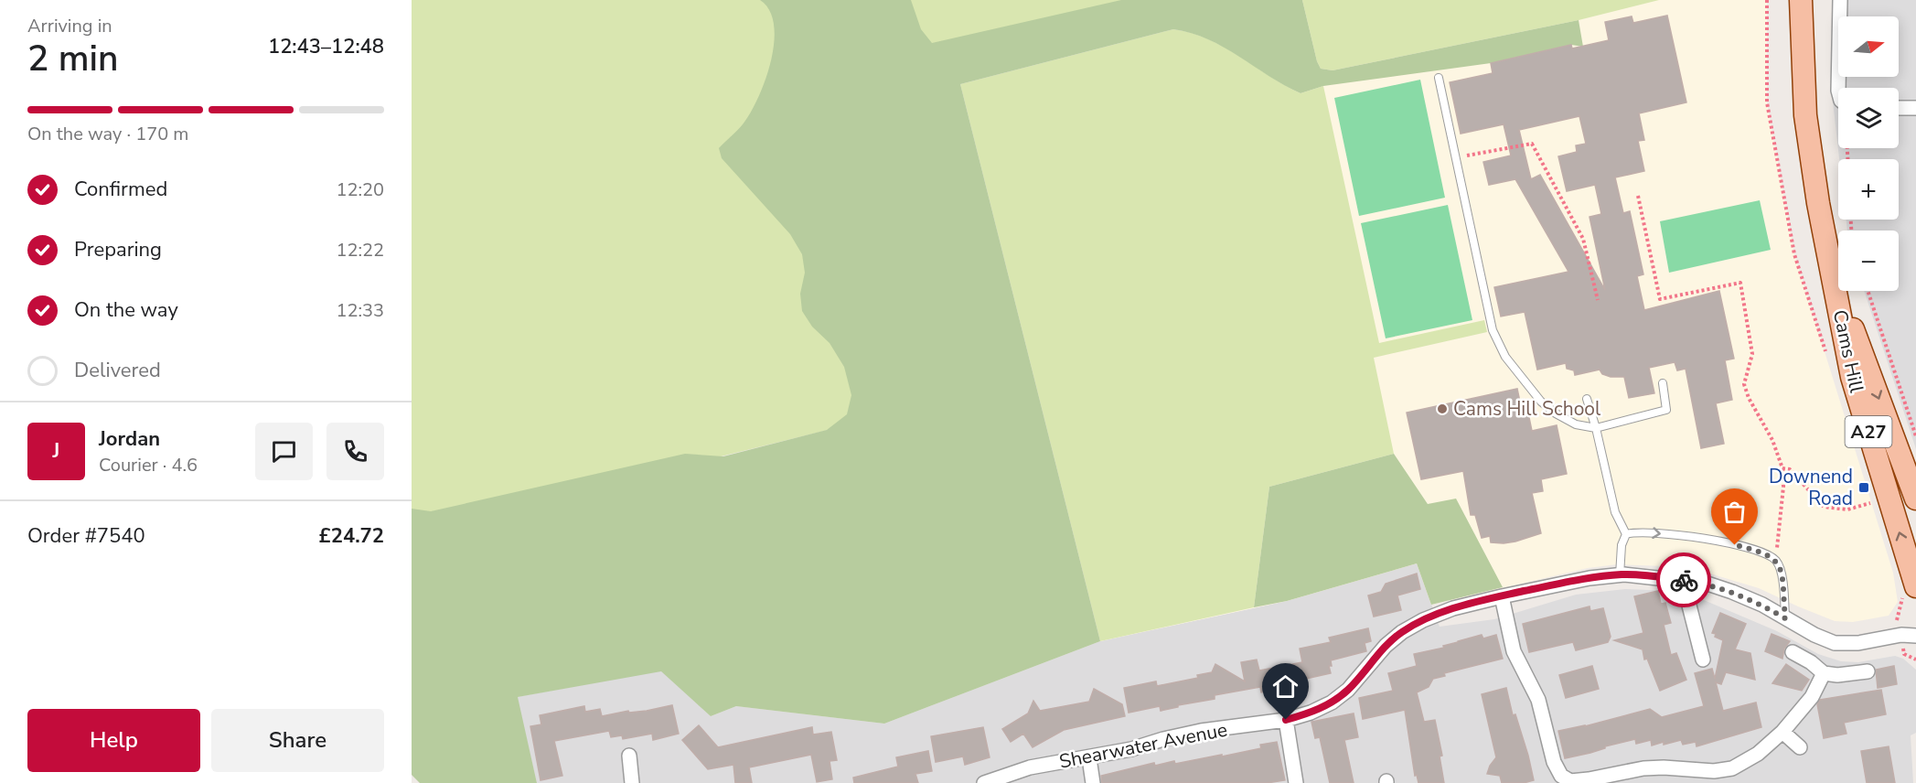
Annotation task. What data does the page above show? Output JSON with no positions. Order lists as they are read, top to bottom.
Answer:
{
  "streets": {
    "main road": ["Cams Hill", "A27"],
    "street": ["Shearwater Avenue"]
  },
  "places": {
    "other": ["Cams Hill School"],
    "transit": ["Downend Road"]
  },
  "north": "right",
  "page": {
    "heading": ["2 min", "Arriving in", "12:43–12:48"],
    "panel": [
      "Jordan",
      "Courier · 4.6",
      "Order #7540",
      "£24.72"
    ],
    "map_buttons": ["+", "−"],
    "bar": "On the way · 170 m",
    "list": [
      ["Confirmed", "12:20"],
      ["Preparing", "12:22"],
      ["On the way", "12:33"],
      "Delivered"
    ],
    "round": "J",
    "buttons": ["Help", "Share"]
  }
}
